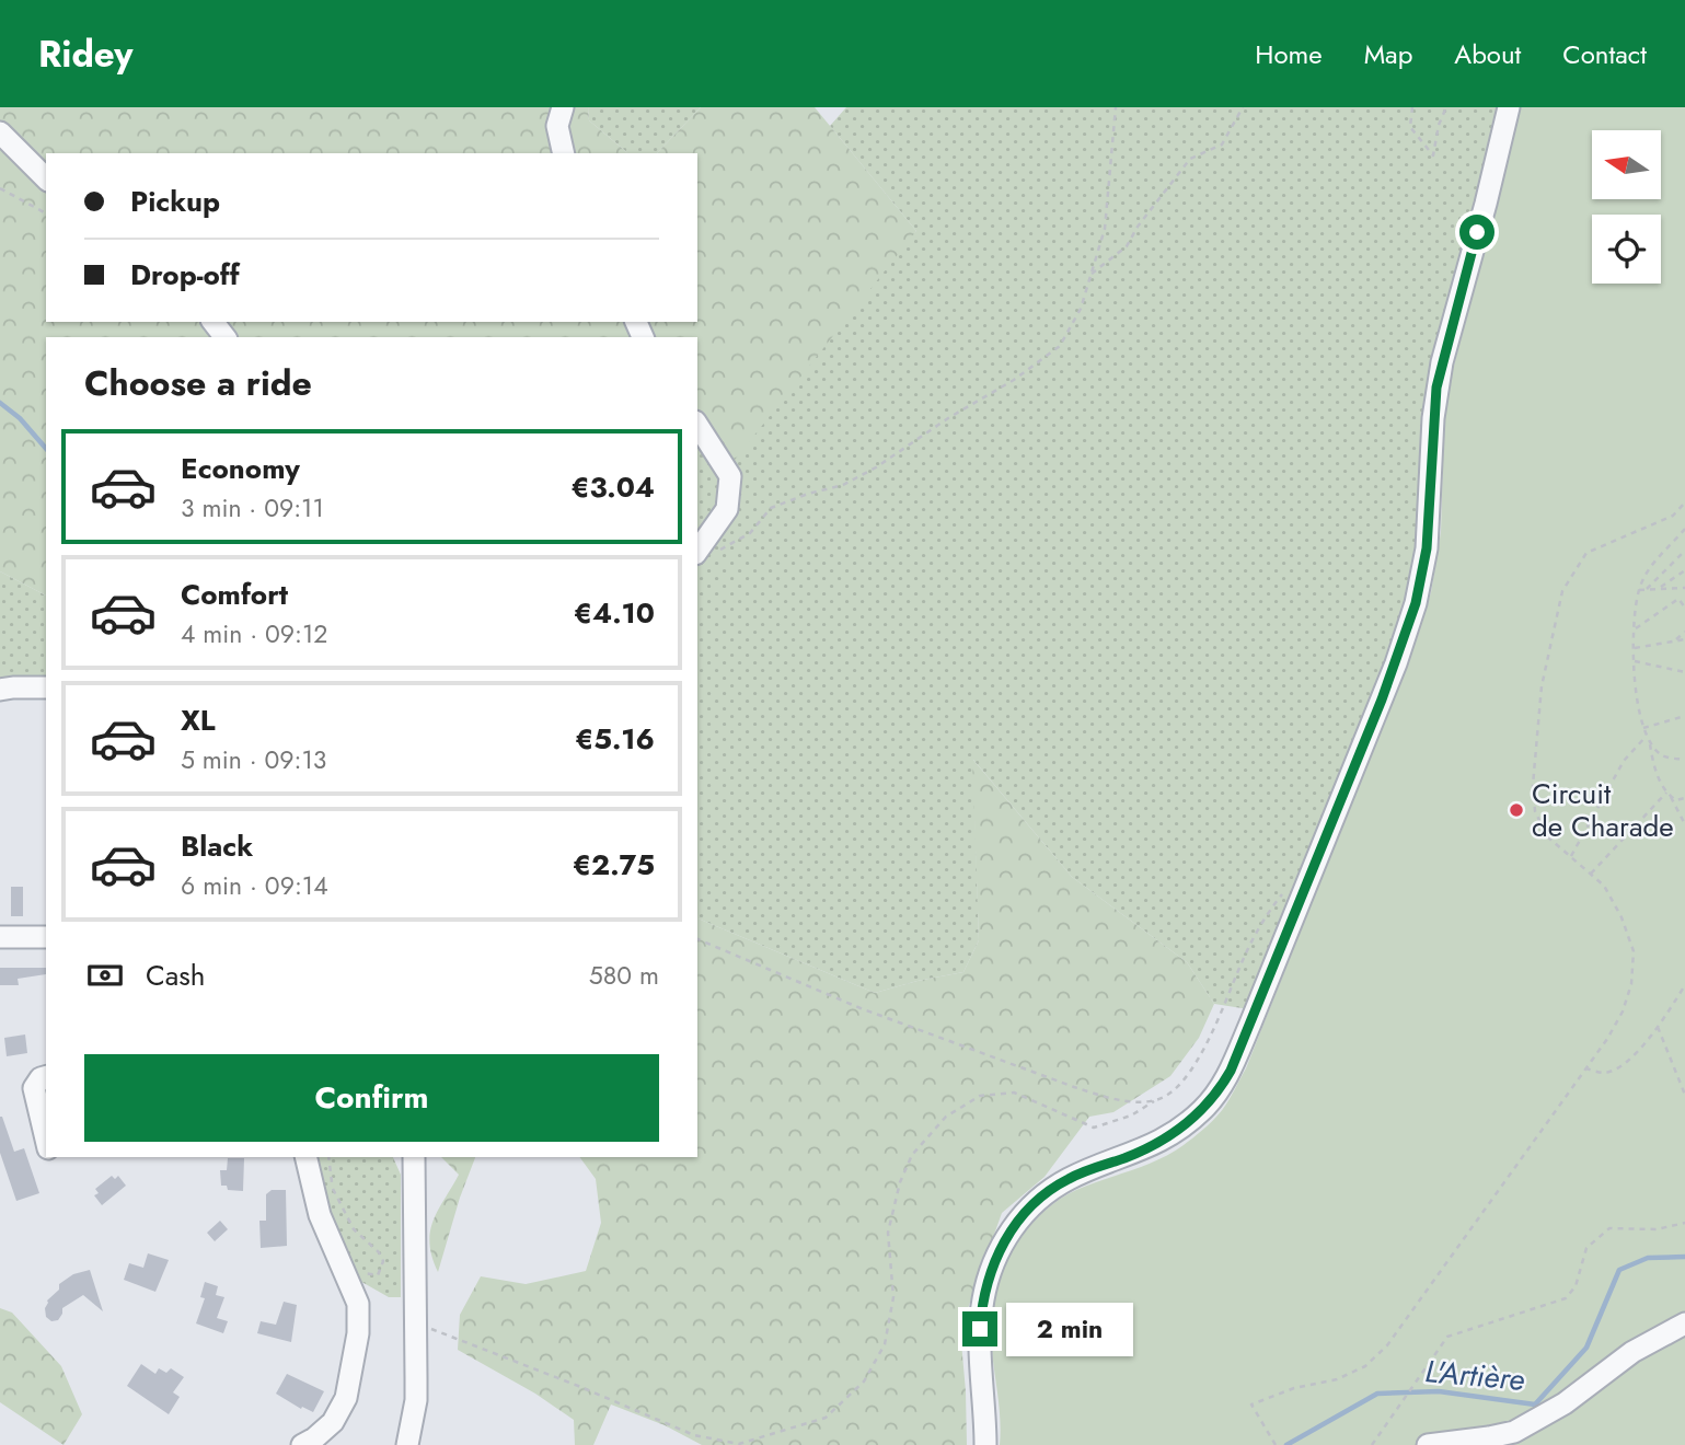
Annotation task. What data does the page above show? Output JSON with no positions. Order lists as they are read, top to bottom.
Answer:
{
  "water": ["L'Artière"],
  "places": ["Circuit de Charade"],
  "north": "left",
  "page": {
    "header": "Ridey",
    "nav": [
      "Home",
      "Map",
      "About",
      "Contact"
    ],
    "banner": ["Pickup", "Drop-off"],
    "heading": "Choose a ride",
    "list": [
      {
        "name": "Economy",
        "note": "3 min · 09:11",
        "value": "€3.04"
      },
      {
        "name": "Comfort",
        "note": "4 min · 09:12",
        "value": "€4.10"
      },
      {
        "name": "XL",
        "note": "5 min · 09:13",
        "value": "€5.16"
      },
      {
        "name": "Black",
        "note": "6 min · 09:14",
        "value": "€2.75"
      }
    ],
    "pay": ["Cash", "580 m"],
    "buttons": "Confirm",
    "bubble": "2 min"
  }
}
